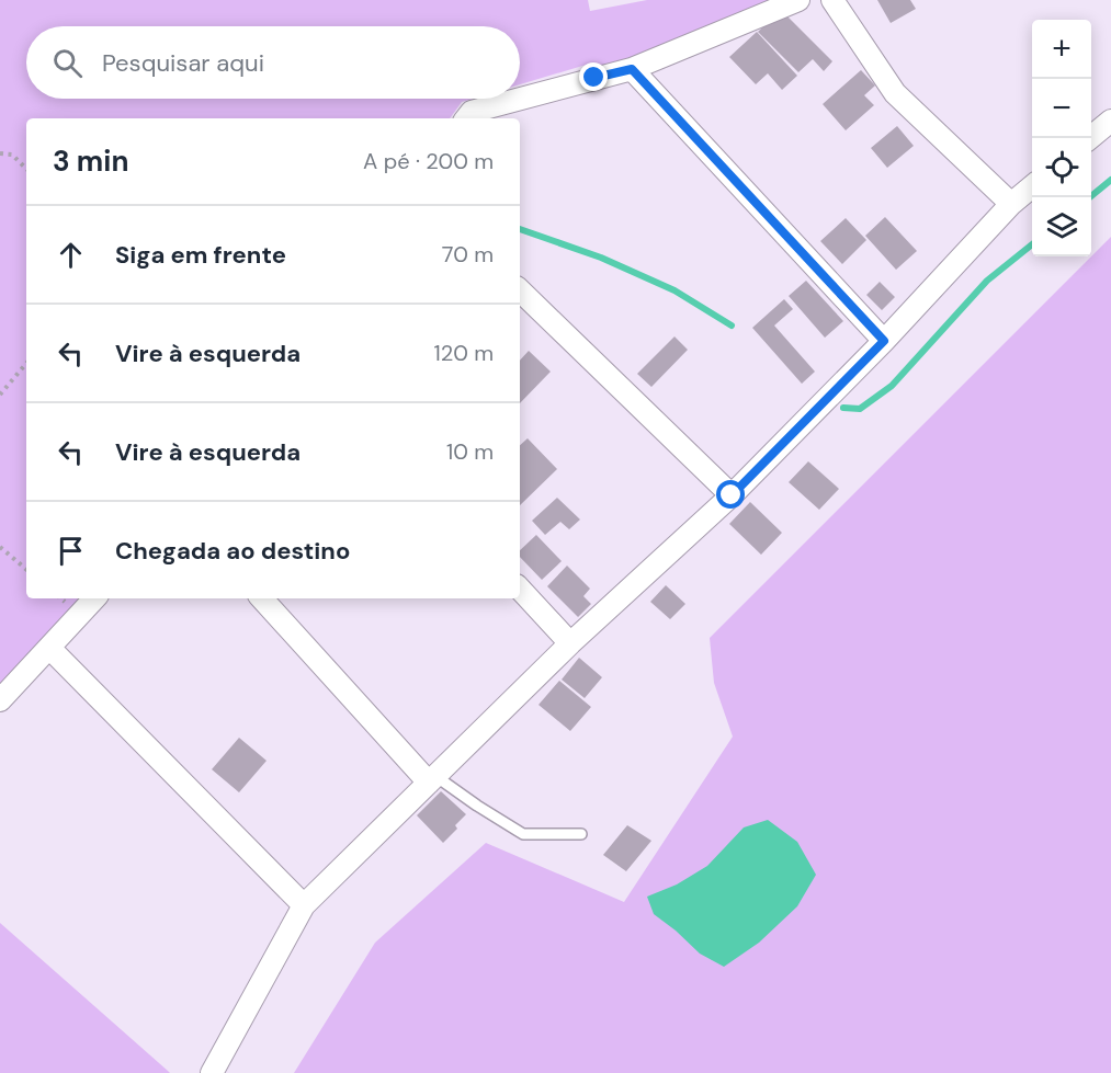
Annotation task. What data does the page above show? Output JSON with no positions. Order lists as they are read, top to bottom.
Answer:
{
  "page": {
    "map_buttons": ["+", "−"],
    "search": "Pesquisar aqui",
    "heading": ["3 min", "A pé · 200 m"],
    "list": [
      ["Siga em frente", "70 m"],
      ["Vire à esquerda", "120 m"],
      ["Vire à esquerda", "10 m"],
      "Chegada ao destino"
    ]
  }
}
